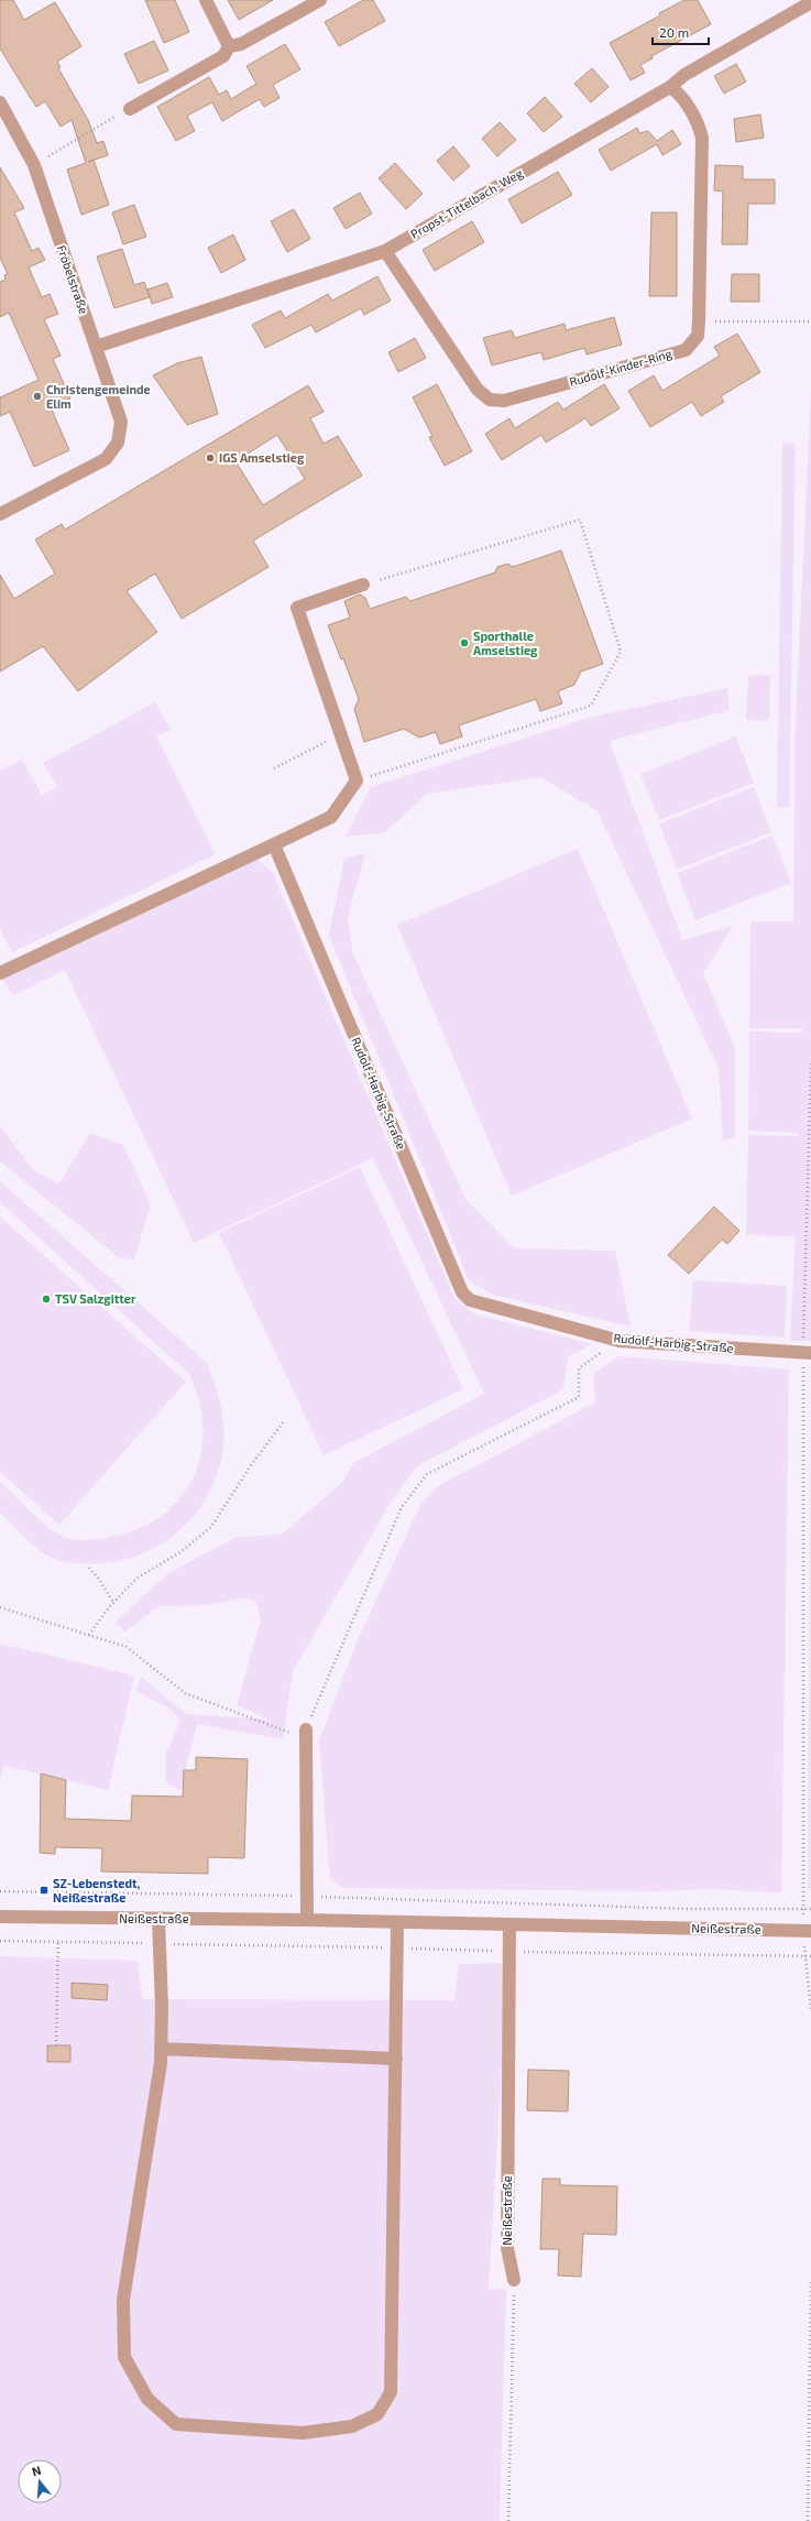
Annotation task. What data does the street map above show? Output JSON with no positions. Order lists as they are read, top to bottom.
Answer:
{
  "streets": {
    "street": [
      "Propst-Tittelbach-Weg",
      "Fröbelstraße",
      "Rudolf-Kinder-Ring",
      "Rudolf-Harbig-Straße",
      "Neißestraße"
    ]
  },
  "crossings": [
    ["Propst-Tittelbach-Weg", "Fröbelstraße"],
    ["Propst-Tittelbach-Weg", "Rudolf-Kinder-Ring"]
  ],
  "places": {
    "other": [
      "Christengemeinde Elim",
      "IGS Amselstieg",
      "Sporthalle Amselstieg",
      "TSV Salzgitter"
    ],
    "transit": ["SZ-Lebenstedt, Neißestraße"]
  },
  "scale_bar": "20 m",
  "north": "top"
}
